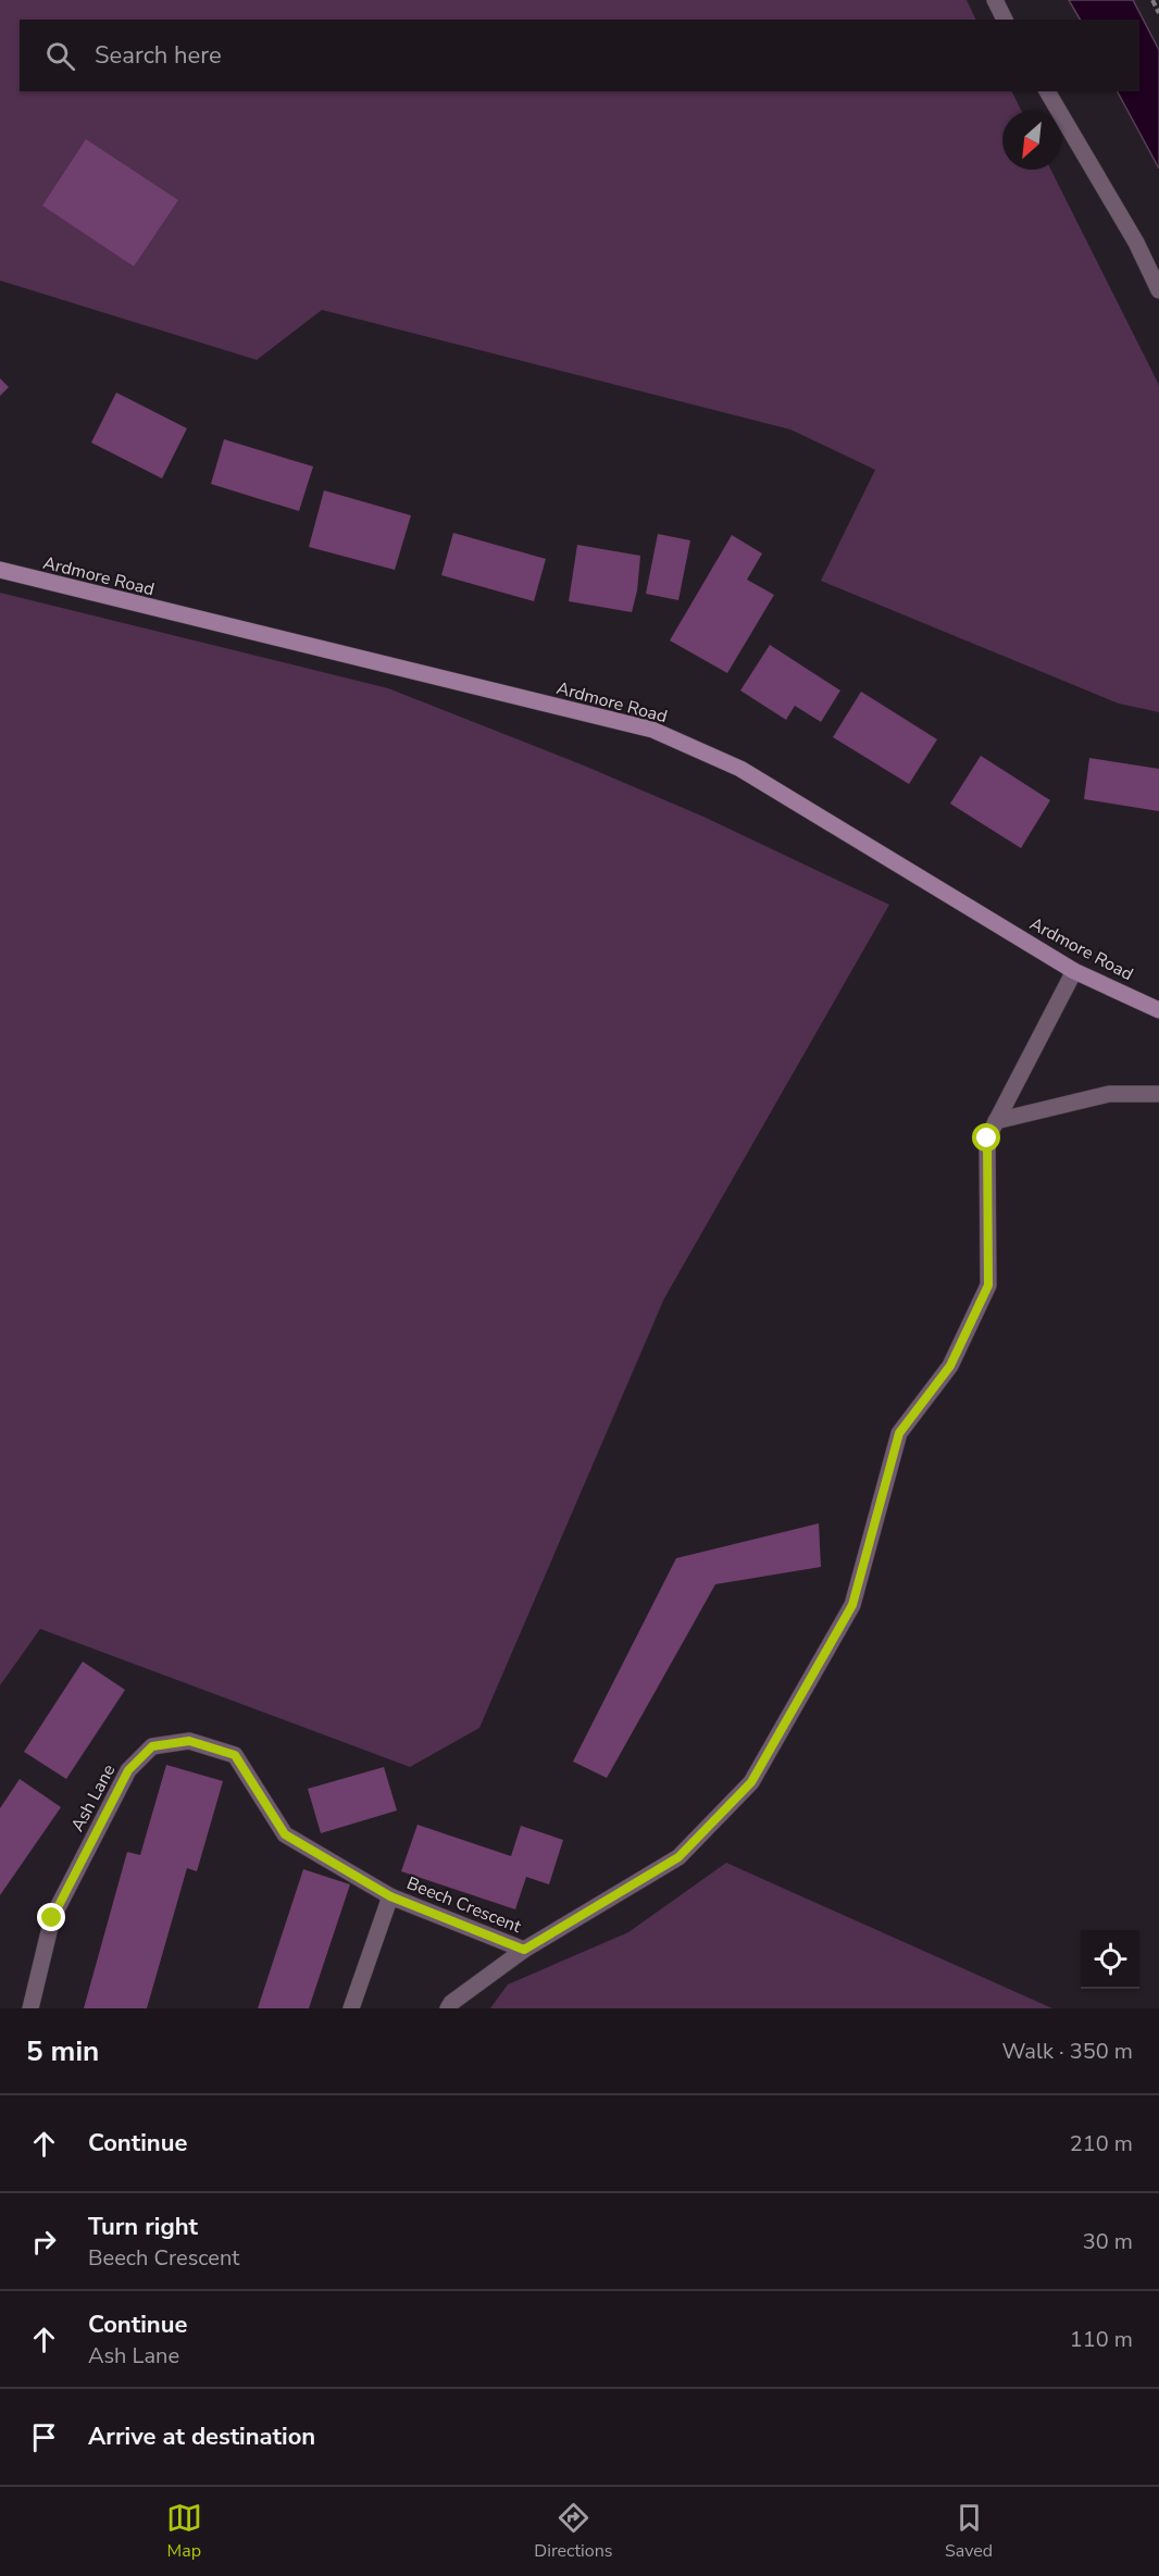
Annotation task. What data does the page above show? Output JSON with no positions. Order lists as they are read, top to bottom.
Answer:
{
  "streets": {
    "street": ["Ardmore Road", "Ash Lane", "Beech Crescent"]
  },
  "crossings": [
    ["Ash Lane", "Beech Crescent"]
  ],
  "north": "bottom left",
  "page": {
    "search": "Search here",
    "heading": ["5 min", "Walk · 350 m"],
    "list": [
      ["Continue", "210 m"],
      ["Turn right", "Beech Crescent", "30 m"],
      ["Continue", "Ash Lane", "110 m"],
      "Arrive at destination"
    ],
    "nav": ["Map", "Directions", "Saved"]
  }
}
